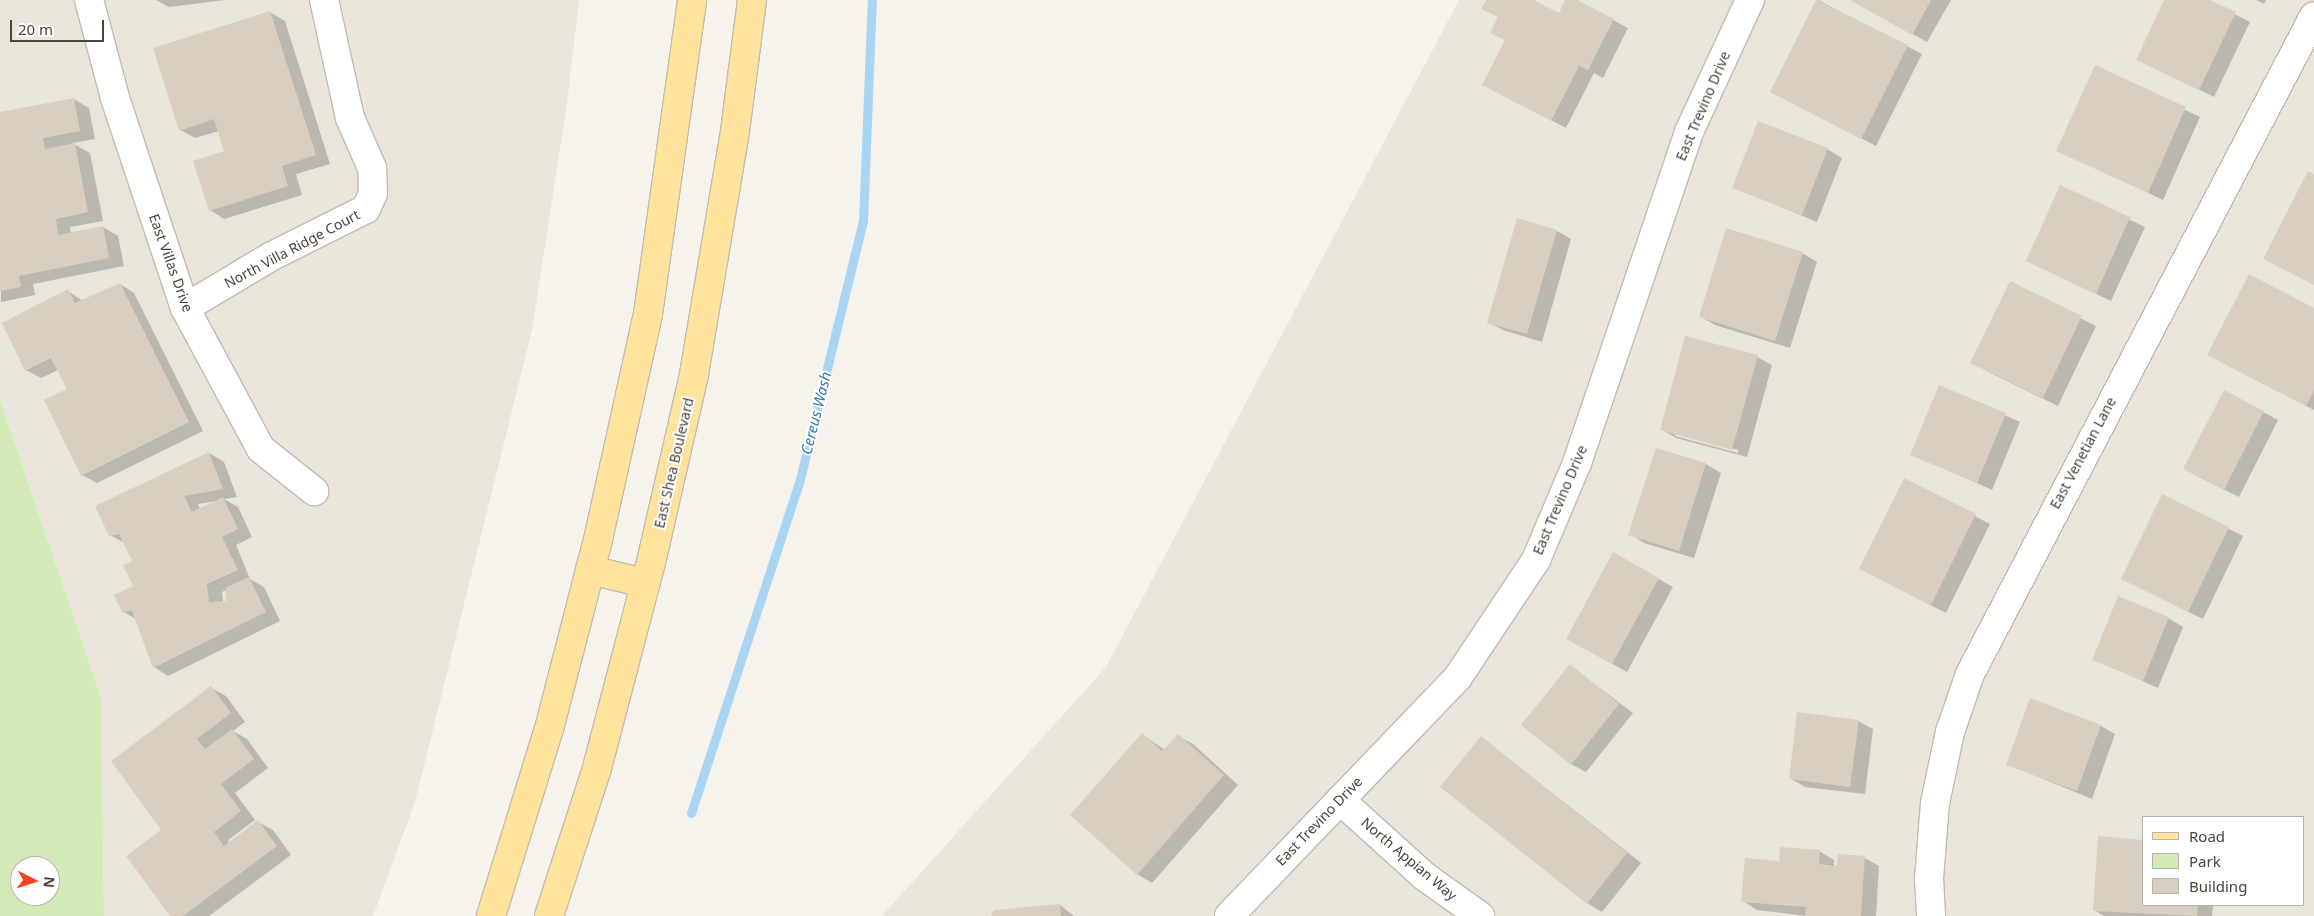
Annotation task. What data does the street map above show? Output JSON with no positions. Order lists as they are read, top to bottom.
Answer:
{
  "streets": {
    "main road": ["East Shea Boulevard"],
    "street": [
      "East Trevino Drive",
      "North Villa Ridge Court",
      "East Villas Drive",
      "East Venetian Lane",
      "North Appian Way"
    ]
  },
  "crossings": [
    ["East Trevino Drive", "North Appian Way"],
    ["North Villa Ridge Court", "East Villas Drive"]
  ],
  "water": ["Cereus Wash"],
  "legend": ["Road", "Park", "Building"],
  "scale_bar": "20 m",
  "north": "right"
}
